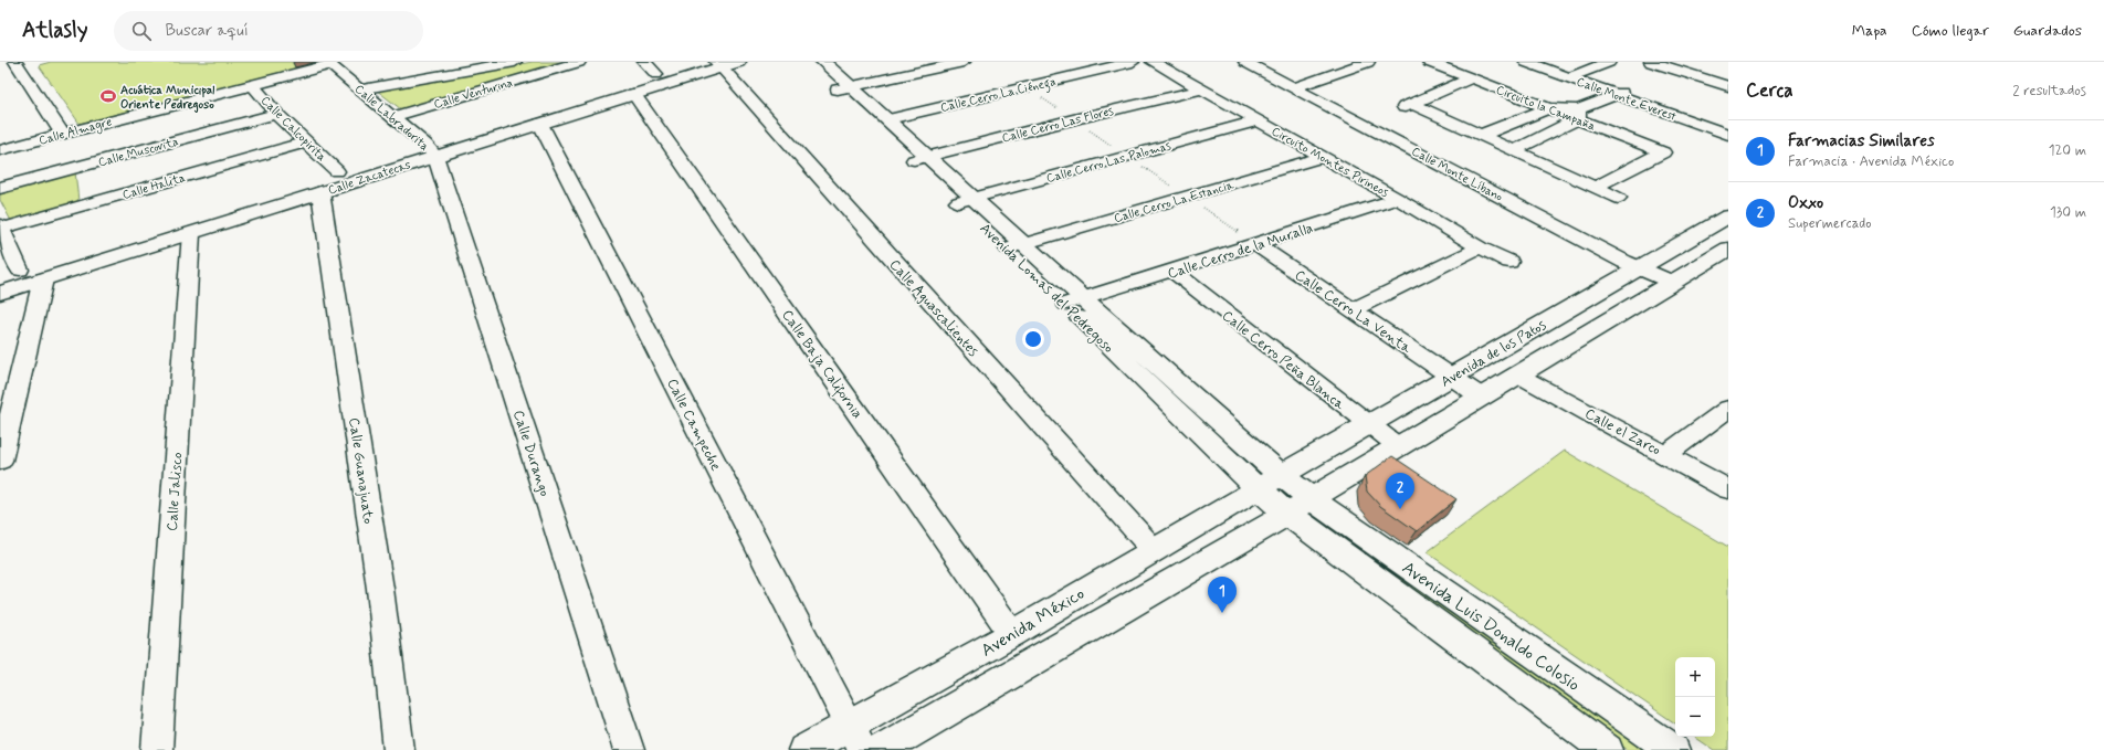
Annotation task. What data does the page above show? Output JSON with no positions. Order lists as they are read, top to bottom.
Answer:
{
  "streets": {
    "street": [
      "Calle Venturina",
      "Calle Cerro La Ciénega",
      "Calle Monte Everest",
      "Circuito la Campaña",
      "Calle Labradorita",
      "Calle Cerro Las Flores",
      "Calle Calcopirita",
      "Calle Almagre",
      "Calle Muscovita",
      "Calle Cerro Las Palomas",
      "Circuito Montes Pirineos",
      "Calle Monte Líbano",
      "Calle Zacatecas",
      "Calle Halita",
      "Calle Cerro La Estancia",
      "Calle Cerro de la Muralla",
      "Avenida Lomas del Pedregoso",
      "Calle Aguascalientes",
      "Calle Cerro La Venta",
      "Avenida de los Patos",
      "Calle Cerro Peña Blanca",
      "Calle Baja California",
      "Calle Campeche",
      "Calle el Zarco",
      "Calle Durango",
      "Calle Guanajuato",
      "Calle Jalisco",
      "Avenida México",
      "Avenida Luis Donaldo Colosio"
    ]
  },
  "crossings": [
    ["Calle Venturina", "Calle Labradorita"],
    ["Calle Cerro La Ciénega", "Avenida Lomas del Pedregoso"],
    ["Calle Labradorita", "Calle Almagre"],
    ["Calle Labradorita", "Calle Zacatecas"],
    ["Calle Labradorita", "Calle Durango"],
    ["Calle Cerro Las Flores", "Circuito Montes Pirineos"],
    ["Calle Cerro Las Flores", "Avenida Lomas del Pedregoso"],
    ["Calle Calcopirita", "Calle Almagre"],
    ["Calle Calcopirita", "Calle Muscovita"],
    ["Calle Calcopirita", "Calle Zacatecas"],
    ["Calle Calcopirita", "Calle Halita"],
    ["Calle Cerro Las Palomas", "Circuito Montes Pirineos"],
    ["Calle Cerro Las Palomas", "Avenida Lomas del Pedregoso"],
    ["Circuito Montes Pirineos", "Calle Cerro La Estancia"],
    ["Circuito Montes Pirineos", "Calle Cerro de la Muralla"],
    ["Calle Monte Líbano", "Avenida de los Patos"],
    ["Calle Zacatecas", "Calle Aguascalientes"],
    ["Calle Zacatecas", "Calle Baja California"],
    ["Calle Zacatecas", "Calle Campeche"],
    ["Calle Zacatecas", "Calle Durango"],
    ["Calle Zacatecas", "Calle Guanajuato"],
    ["Calle Zacatecas", "Calle Jalisco"],
    ["Calle Cerro La Estancia", "Avenida Lomas del Pedregoso"],
    ["Calle Cerro de la Muralla", "Avenida Lomas del Pedregoso"],
    ["Calle Cerro de la Muralla", "Calle Cerro La Venta"],
    ["Calle Cerro de la Muralla", "Calle Cerro Peña Blanca"],
    ["Avenida Lomas del Pedregoso", "Avenida de los Patos"],
    ["Avenida Lomas del Pedregoso", "Avenida México"],
    ["Avenida Lomas del Pedregoso", "Avenida Luis Donaldo Colosio"],
    ["Calle Aguascalientes", "Avenida México"],
    ["Calle Cerro La Venta", "Avenida de los Patos"],
    ["Avenida de los Patos", "Calle Cerro Peña Blanca"],
    ["Avenida de los Patos", "Avenida México"],
    ["Calle Baja California", "Avenida México"],
    ["Calle Campeche", "Avenida México"]
  ],
  "places": {
    "sports": ["Acuática Municipal Oriente Pedregoso"]
  },
  "page": {
    "header": "Atlasly",
    "search": "Buscar aquí",
    "nav": ["Mapa", "Cómo llegar", "Guardados"],
    "heading": ["Cerca", "2 resultados"],
    "list": [
      {
        "mark": "1",
        "name": "Farmacias Similares",
        "note": "Farmacia · Avenida México",
        "value": "120 m"
      },
      {
        "mark": "2",
        "name": "Oxxo",
        "note": "Supermercado",
        "value": "130 m"
      }
    ],
    "pins": ["2", "1"],
    "map_buttons": ["+", "−"]
  }
}
